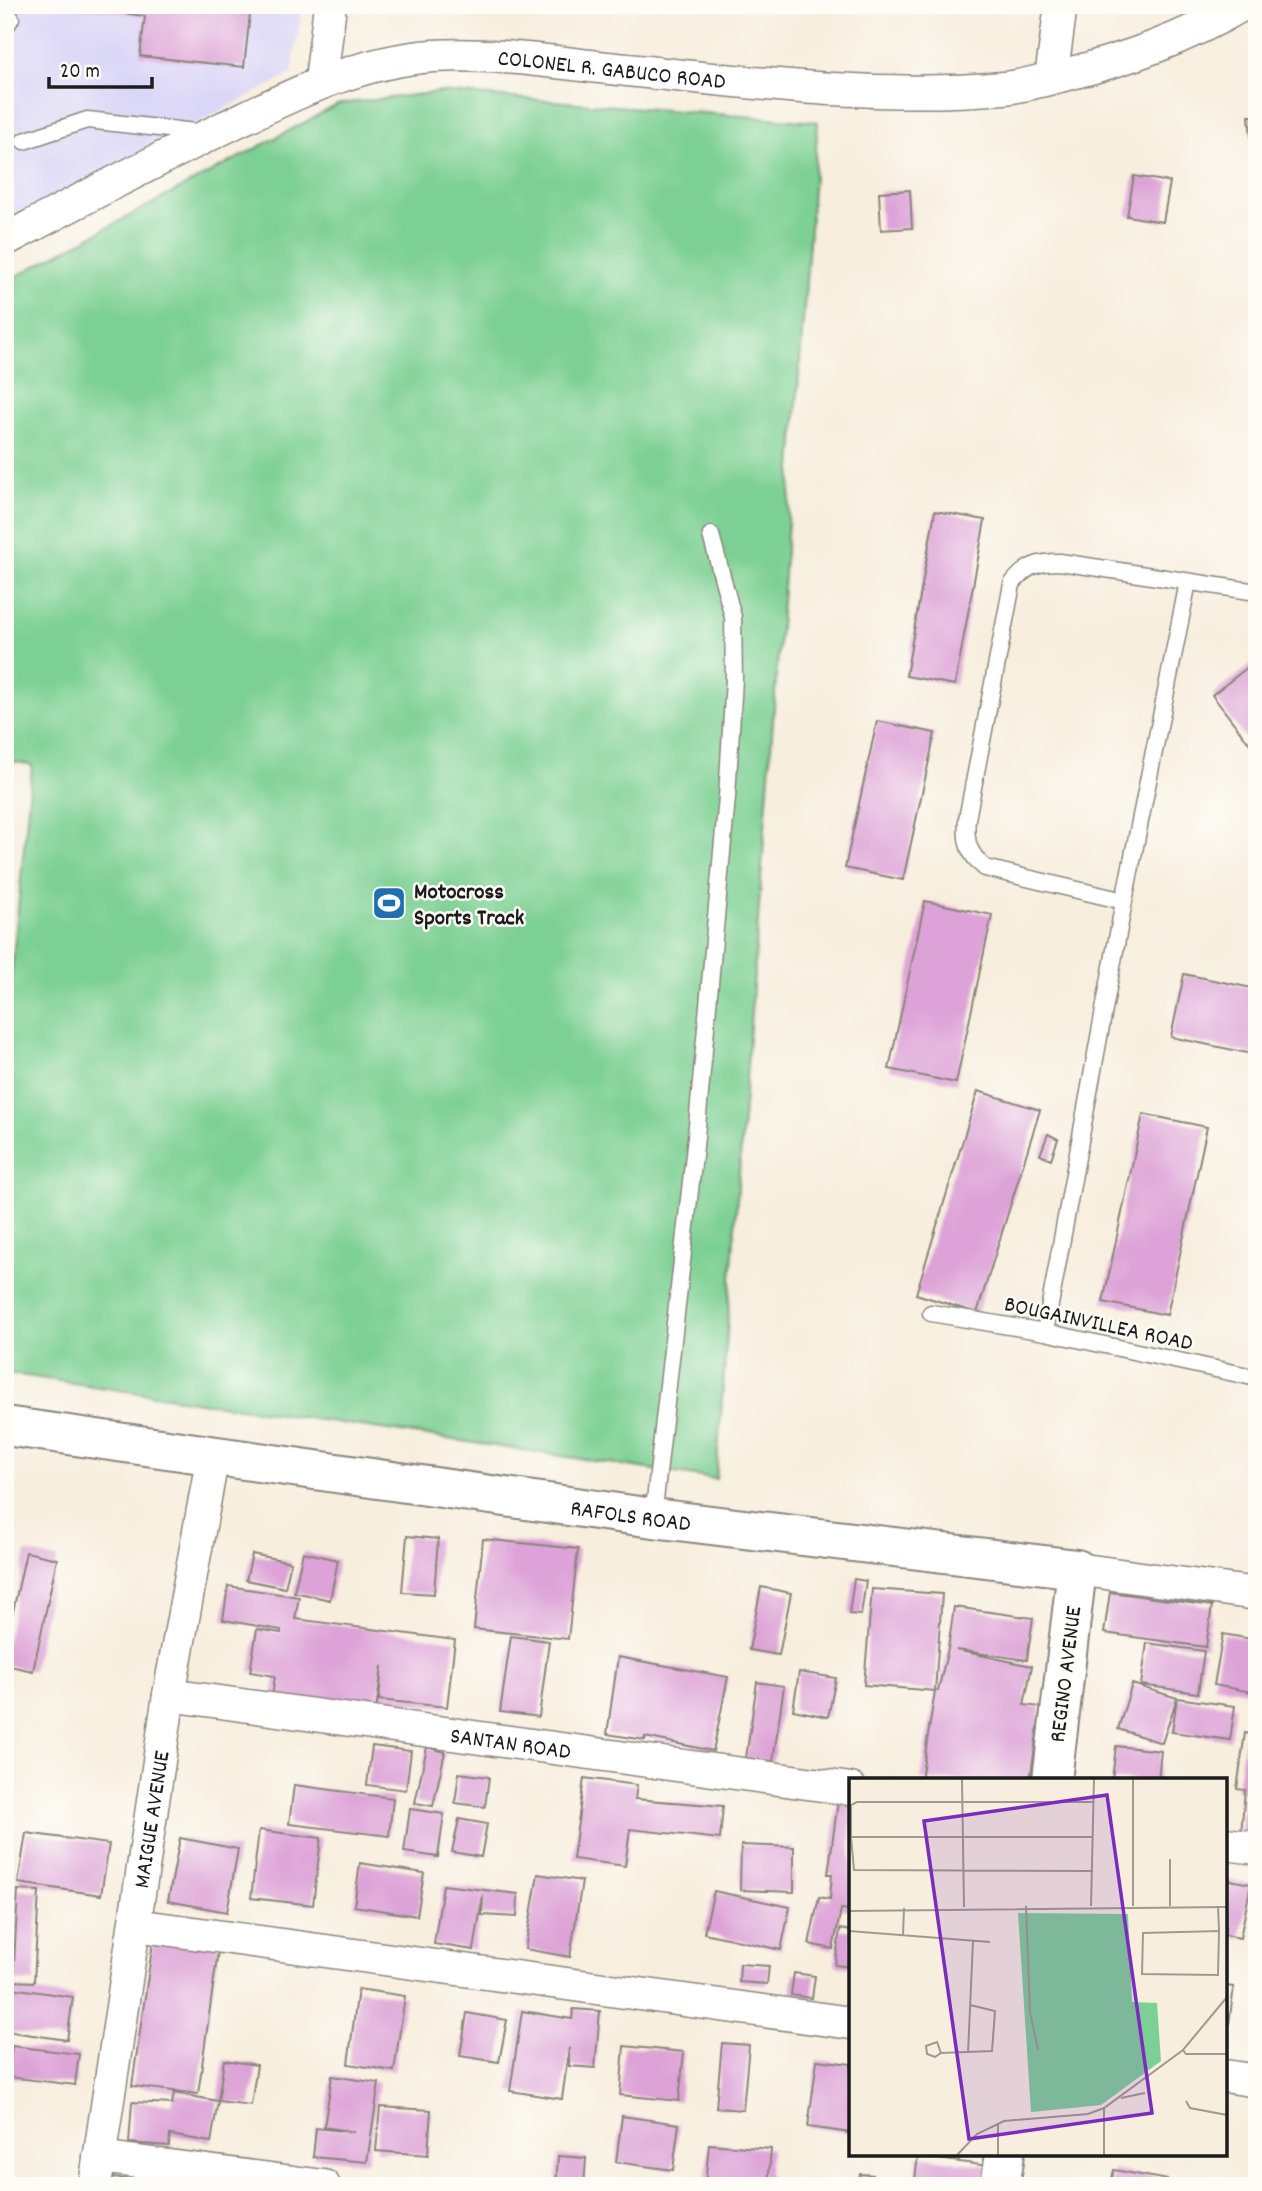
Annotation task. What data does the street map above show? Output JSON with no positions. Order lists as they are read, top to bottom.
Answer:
{
  "streets": {
    "street": [
      "COLONEL R. GABUCO ROAD",
      "RAFOLS ROAD",
      "REGINO AVENUE",
      "SANTAN ROAD",
      "MAIGUE AVENUE"
    ],
    "lane": ["BOUGAINVILLEA ROAD"]
  },
  "crossings": [
    ["RAFOLS ROAD", "REGINO AVENUE"],
    ["RAFOLS ROAD", "MAIGUE AVENUE"],
    ["SANTAN ROAD", "MAIGUE AVENUE"]
  ],
  "places": {
    "sports": ["Motocross Sports Track"]
  },
  "scale_bar": "20 m"
}
